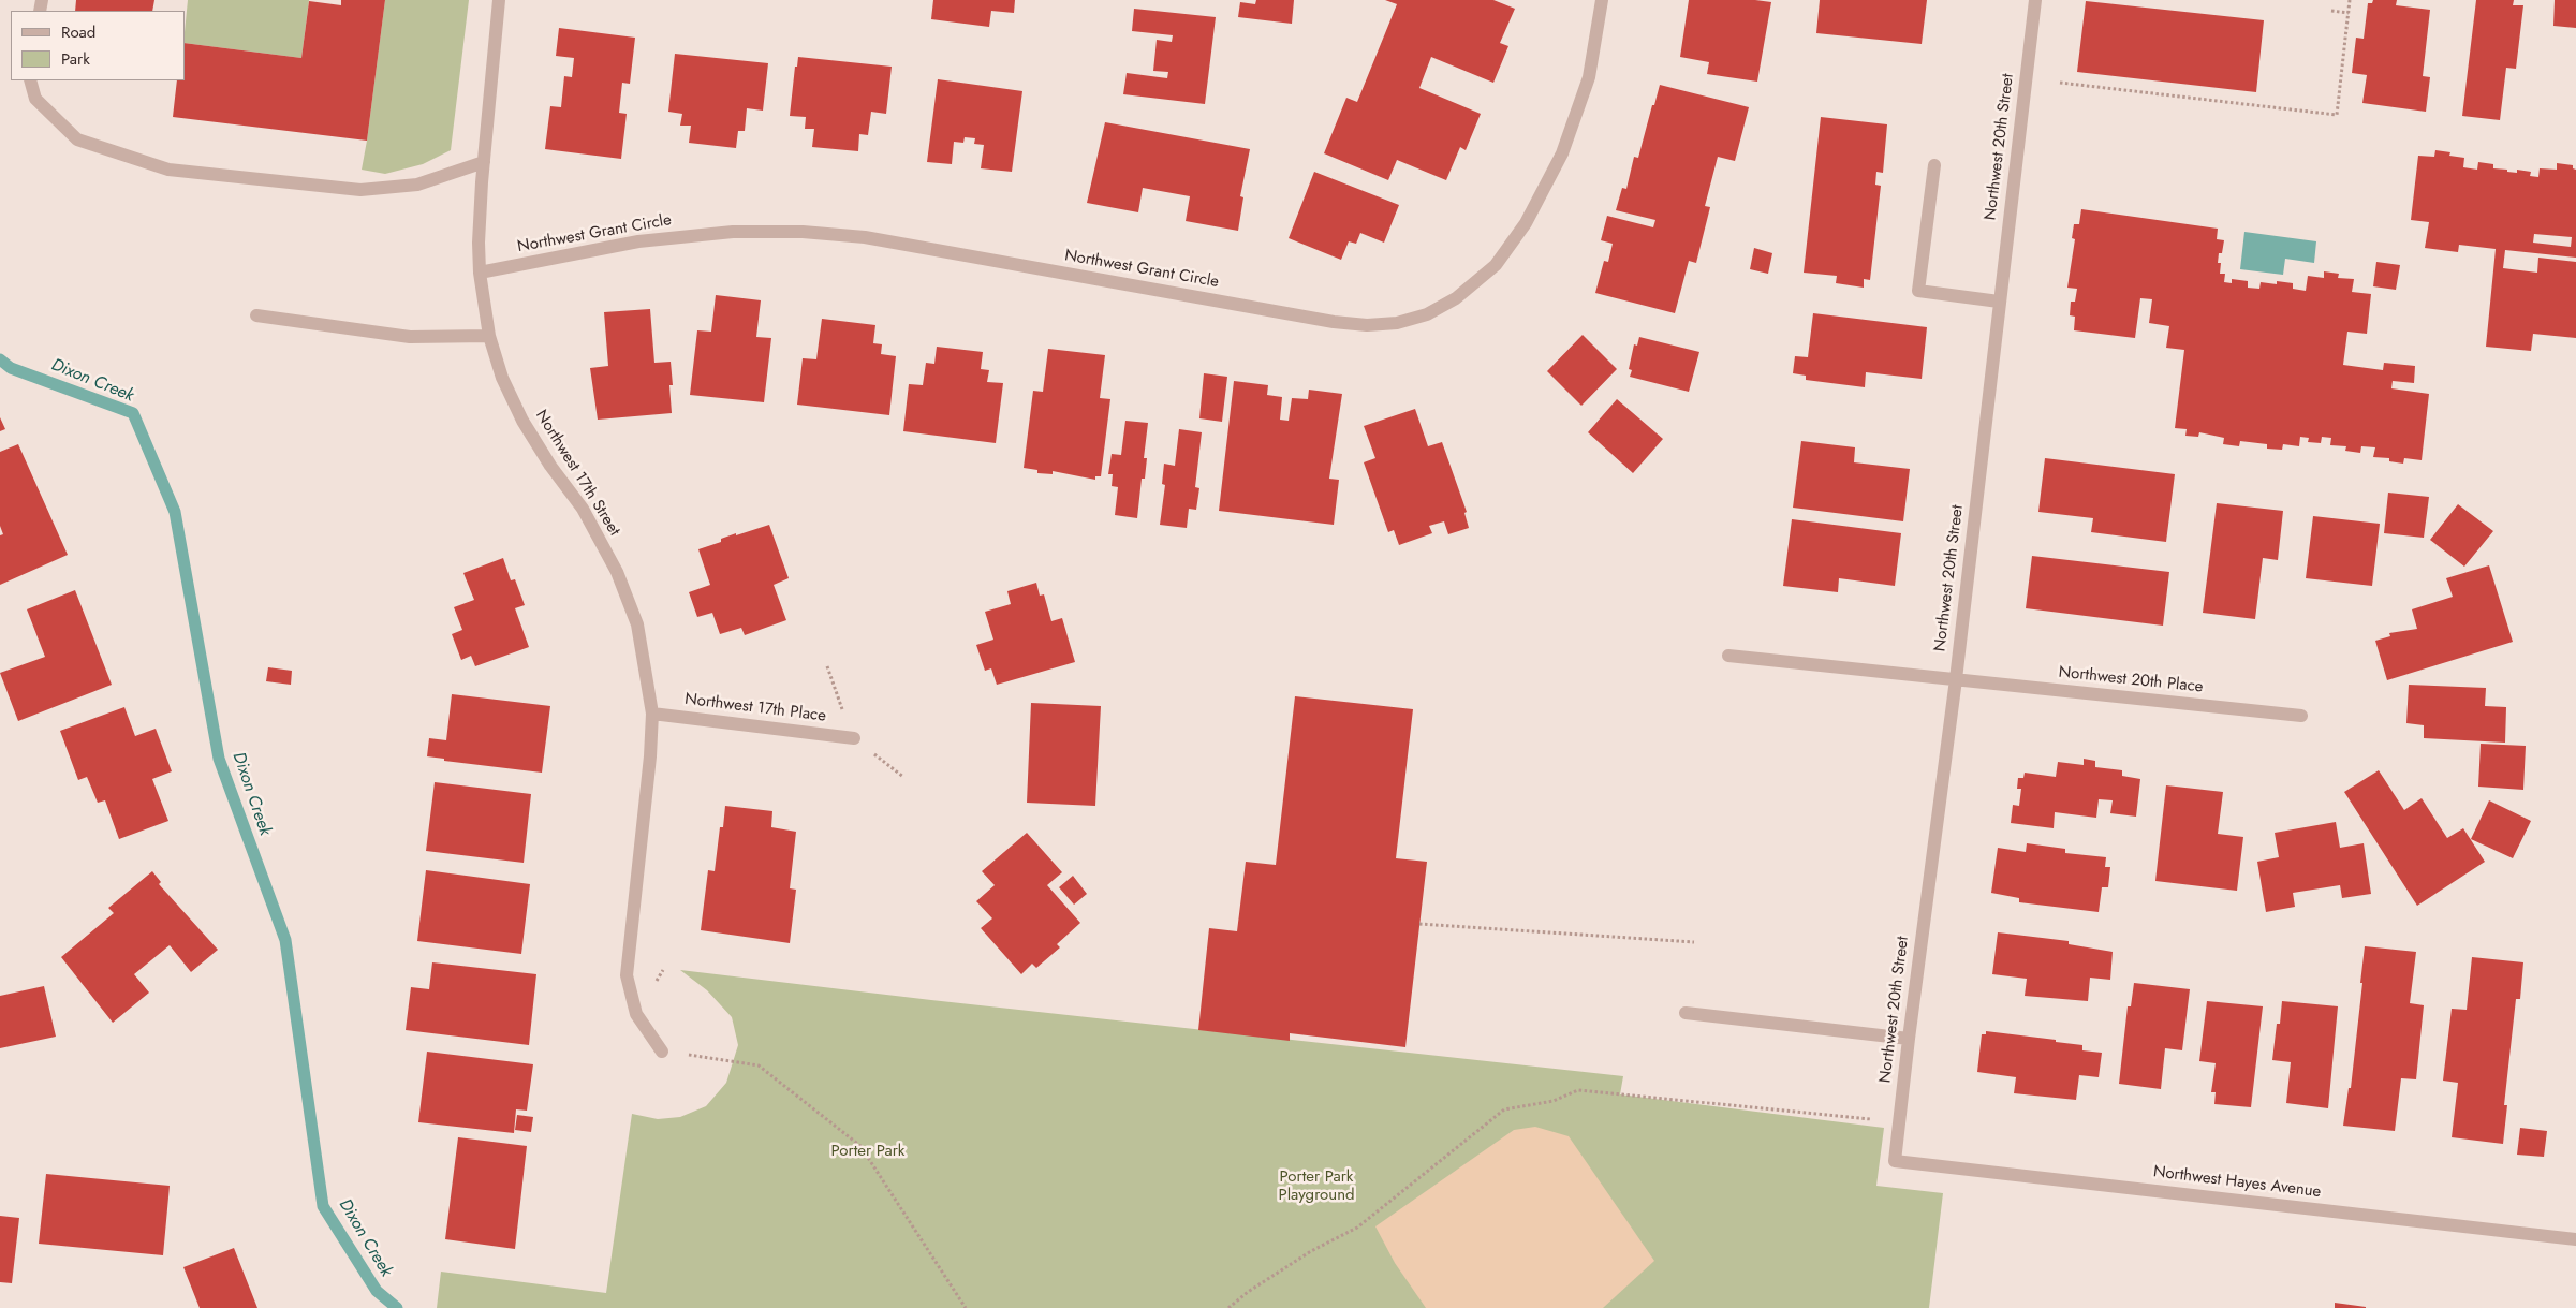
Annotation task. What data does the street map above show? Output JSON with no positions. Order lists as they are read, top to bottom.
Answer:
{
  "streets": {
    "street": [
      "Northwest 20th Street",
      "Northwest Grant Circle",
      "Northwest 17th Street",
      "Northwest 20th Place",
      "Northwest 17th Place",
      "Northwest Hayes Avenue"
    ]
  },
  "crossings": [
    ["Northwest 20th Street", "Northwest 20th Place"],
    ["Northwest 20th Street", "Northwest Hayes Avenue"],
    ["Northwest Grant Circle", "Northwest 17th Street"],
    ["Northwest 17th Street", "Northwest 17th Place"]
  ],
  "water": ["Dixon Creek"],
  "parks": ["Porter Park", "Porter Park Playground"],
  "legend": ["Road", "Park"]
}
